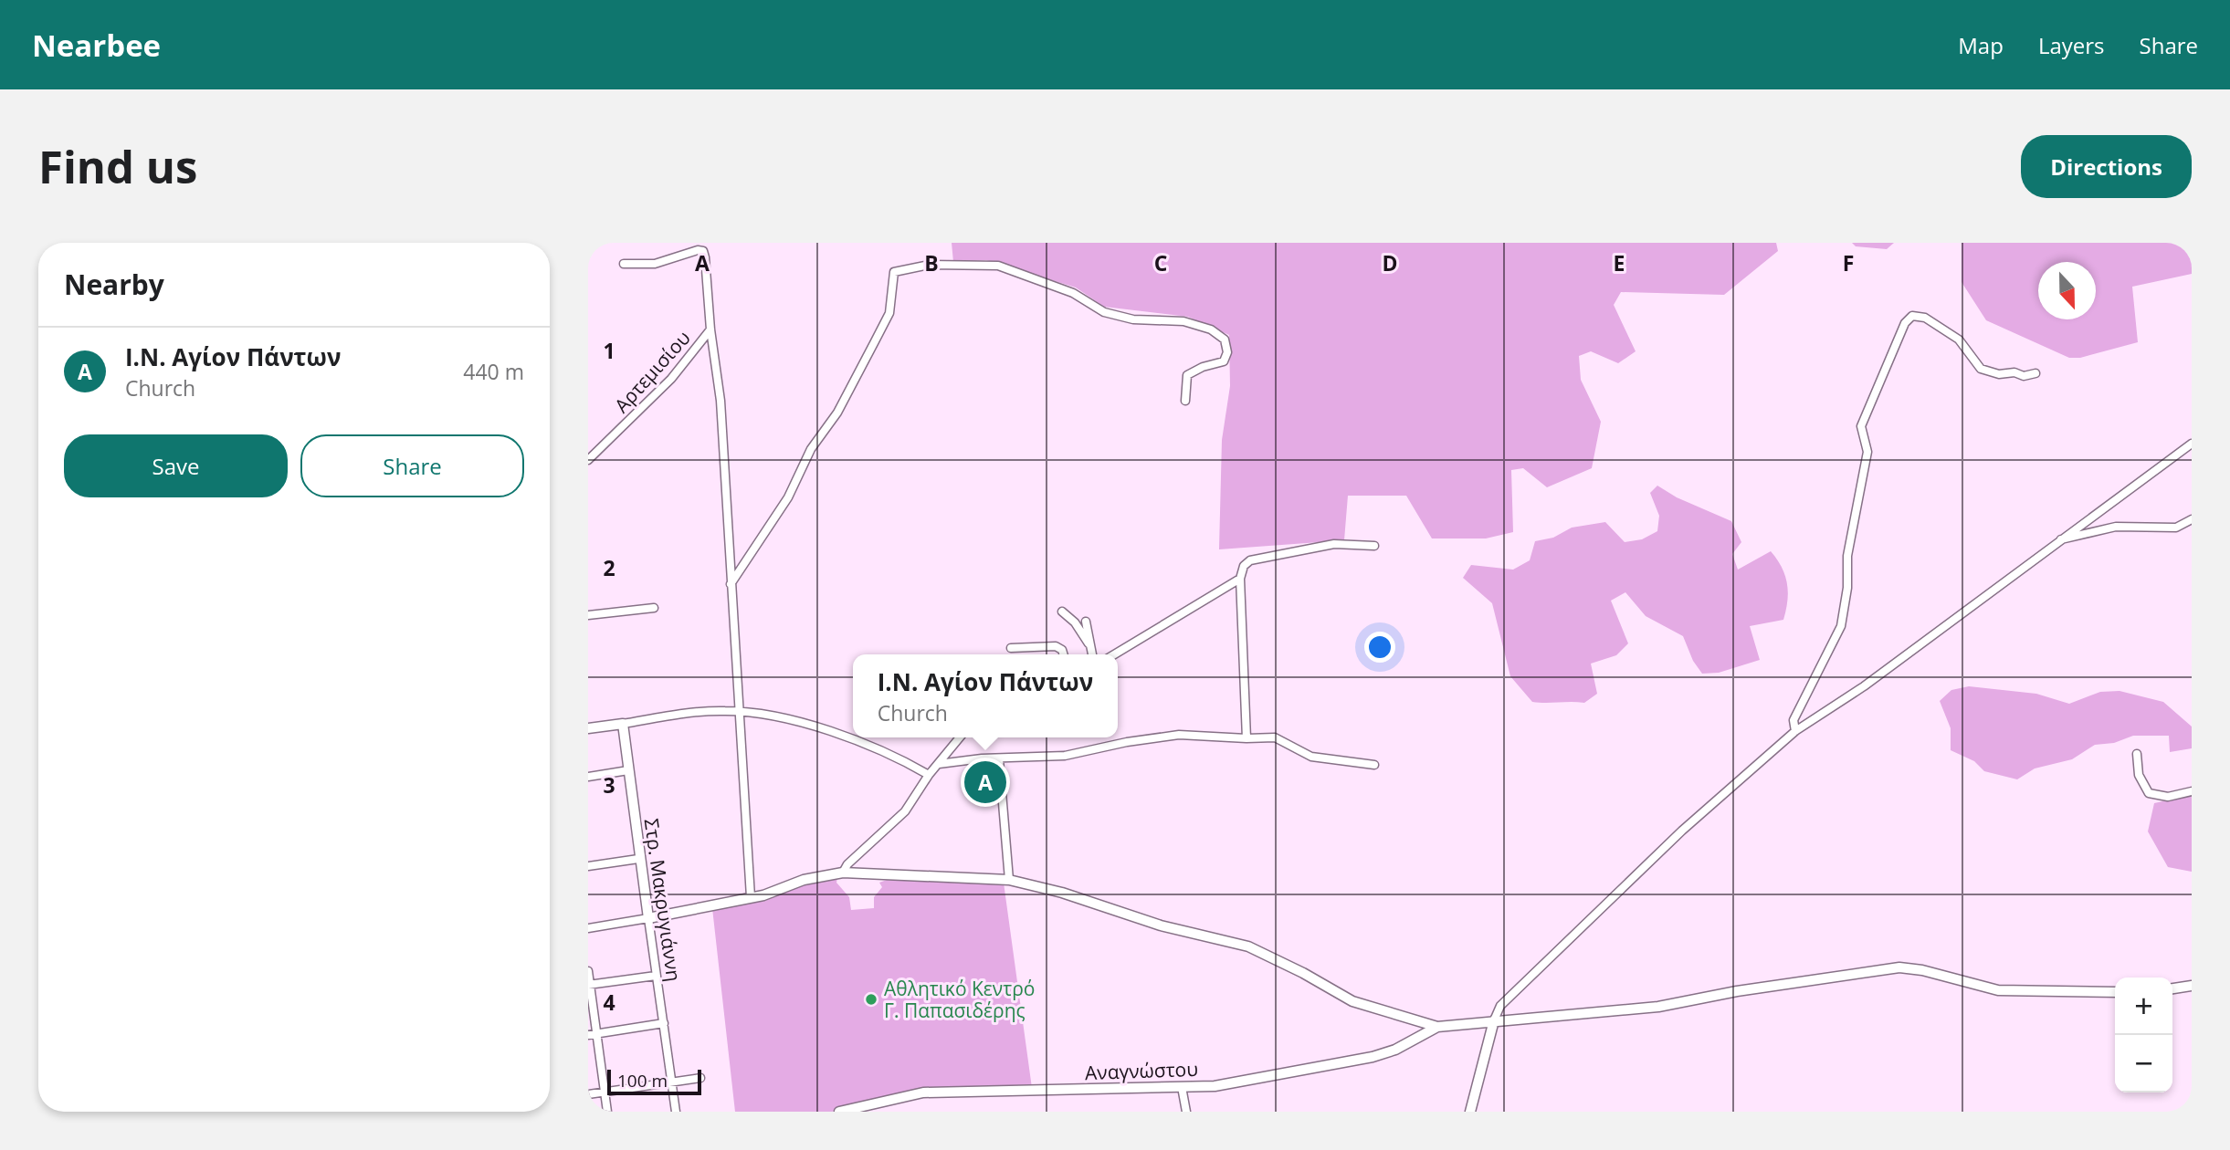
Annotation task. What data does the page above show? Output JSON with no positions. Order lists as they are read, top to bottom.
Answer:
{
  "streets": {
    "street": ["Αρτεμισίου", "Στρ. Μακρυγιάννη", "Αναγνώστου"]
  },
  "places": ["Αθλητικό Κεντρό Γ. Παπασιδέρης"],
  "scale_bar": "100 m",
  "north": "bottom",
  "page": {
    "header": "Nearbee",
    "nav": ["Map", "Layers", "Share"],
    "buttons": [
      "Directions",
      ["Save", "Share"]
    ],
    "title": "Find us",
    "heading": "Nearby",
    "list": [
      {
        "mark": "A",
        "name": "Ι.Ν. Αγίον Πάντων",
        "note": "Church",
        "value": "440 m"
      }
    ],
    "popup": ["Ι.Ν. Αγίον Πάντων", "Church"],
    "pins": "A",
    "map_buttons": ["+", "−"],
    "scale": "100 m"
  },
  "grid": {
    "columns": [
      "A",
      "B",
      "C",
      "D",
      "E",
      "F"
    ],
    "rows": [
      "1",
      "2",
      "3",
      "4"
    ]
  }
}
